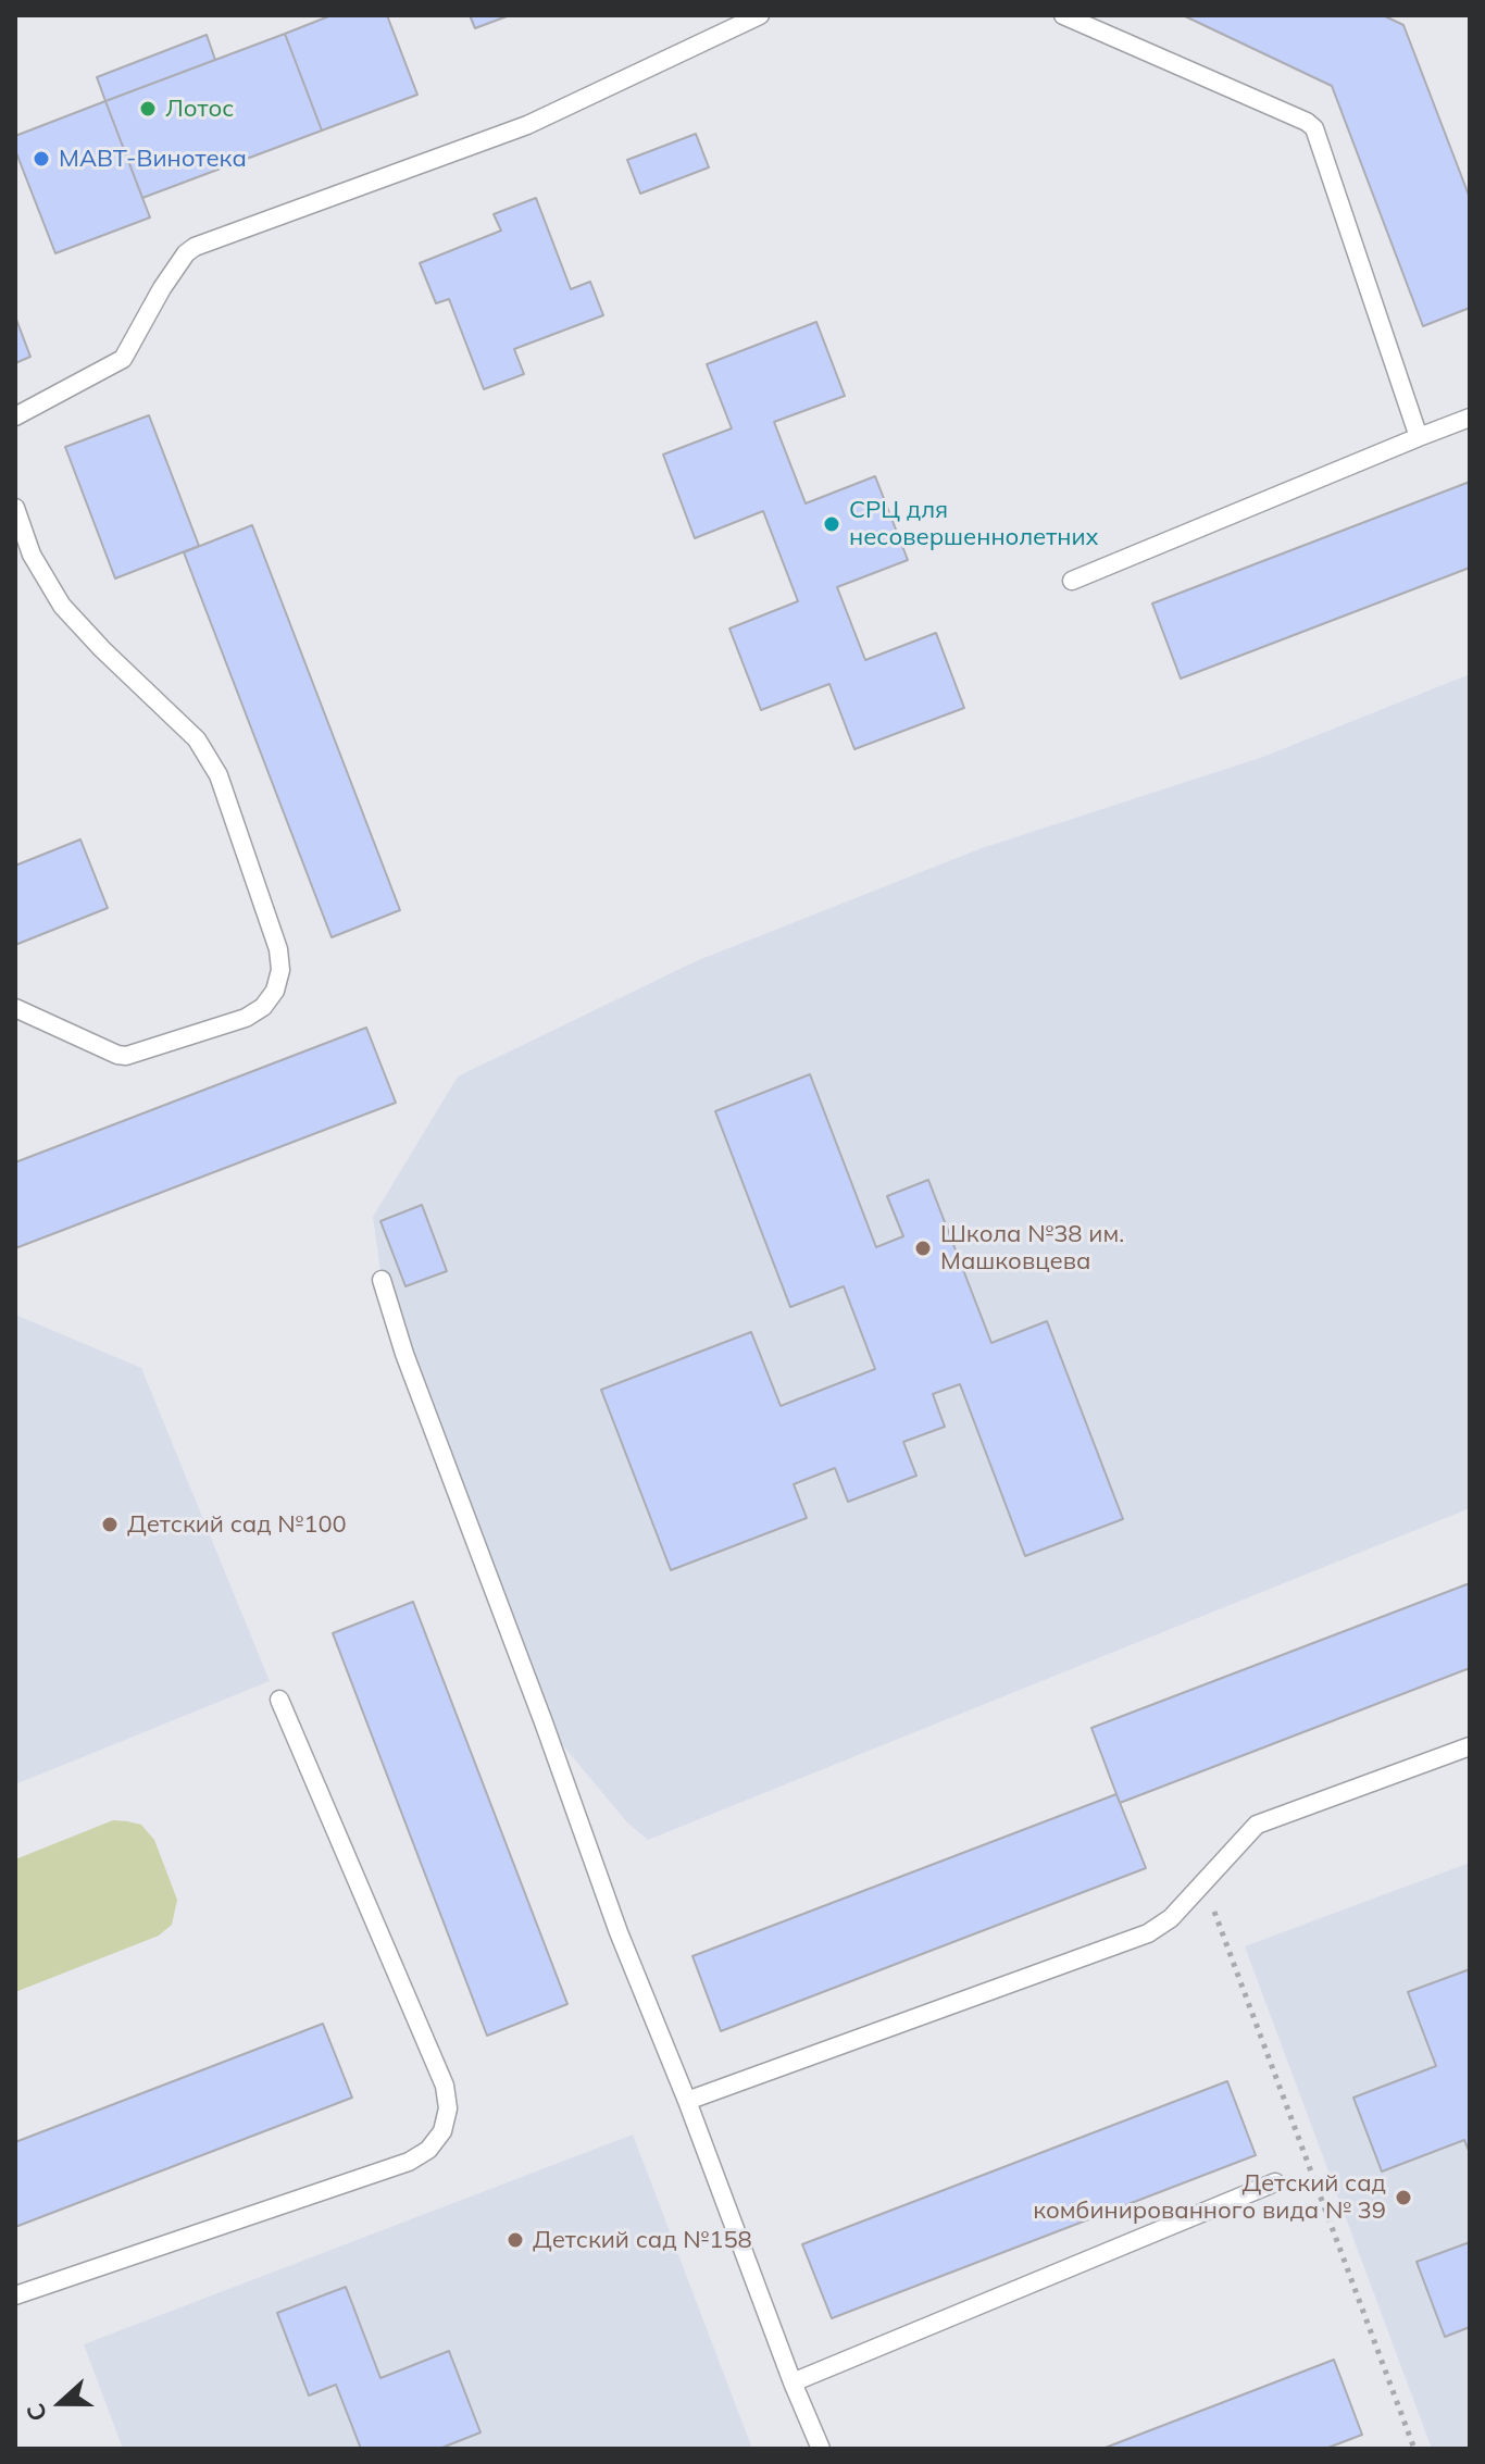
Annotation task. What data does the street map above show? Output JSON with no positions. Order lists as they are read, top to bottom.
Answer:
{
  "places": [
    "Лотос",
    "МАВТ-Винотека",
    "СРЦ для несовершеннолетних",
    "Школа №38 им. Машковцева",
    "Детский сад №100",
    "Детский сад комбинированного вида № 39",
    "Детский сад №158"
  ],
  "north": "left"
}
